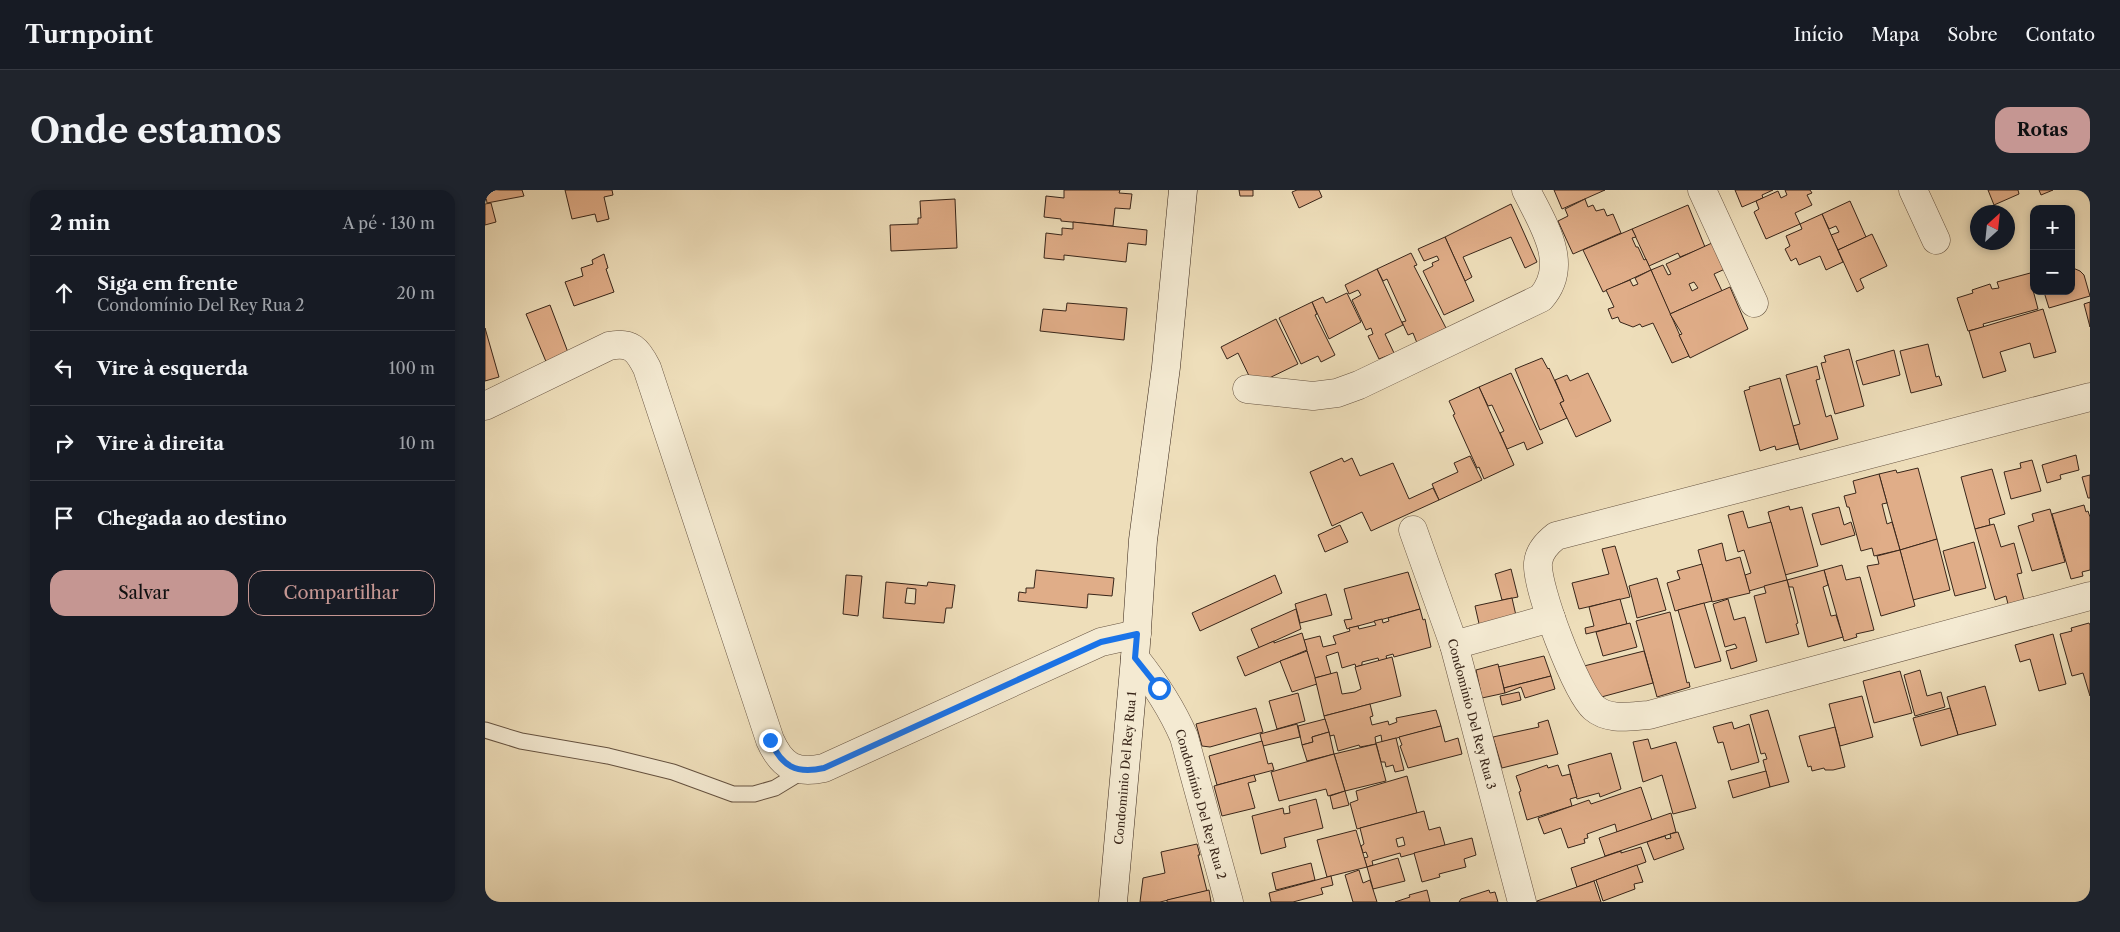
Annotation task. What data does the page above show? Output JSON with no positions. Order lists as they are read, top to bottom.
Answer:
{
  "streets": {
    "street": ["Condomínio Del Rey Rua 3", "Condominio Del Rey Rua 1", "Condomínio Del Rey Rua 2"]
  },
  "crossings": [
    ["Condominio Del Rey Rua 1", "Condomínio Del Rey Rua 2"]
  ],
  "north": "top right",
  "page": {
    "header": "Turnpoint",
    "nav": [
      "Início",
      "Mapa",
      "Sobre",
      "Contato"
    ],
    "buttons": [
      "Rotas",
      ["Salvar", "Compartilhar"]
    ],
    "title": "Onde estamos",
    "heading": ["2 min", "A pé · 130 m"],
    "map_buttons": ["+", "−"],
    "list": [
      ["Siga em frente", "Condomínio Del Rey Rua 2", "20 m"],
      ["Vire à esquerda", "100 m"],
      ["Vire à direita", "10 m"],
      "Chegada ao destino"
    ]
  }
}
